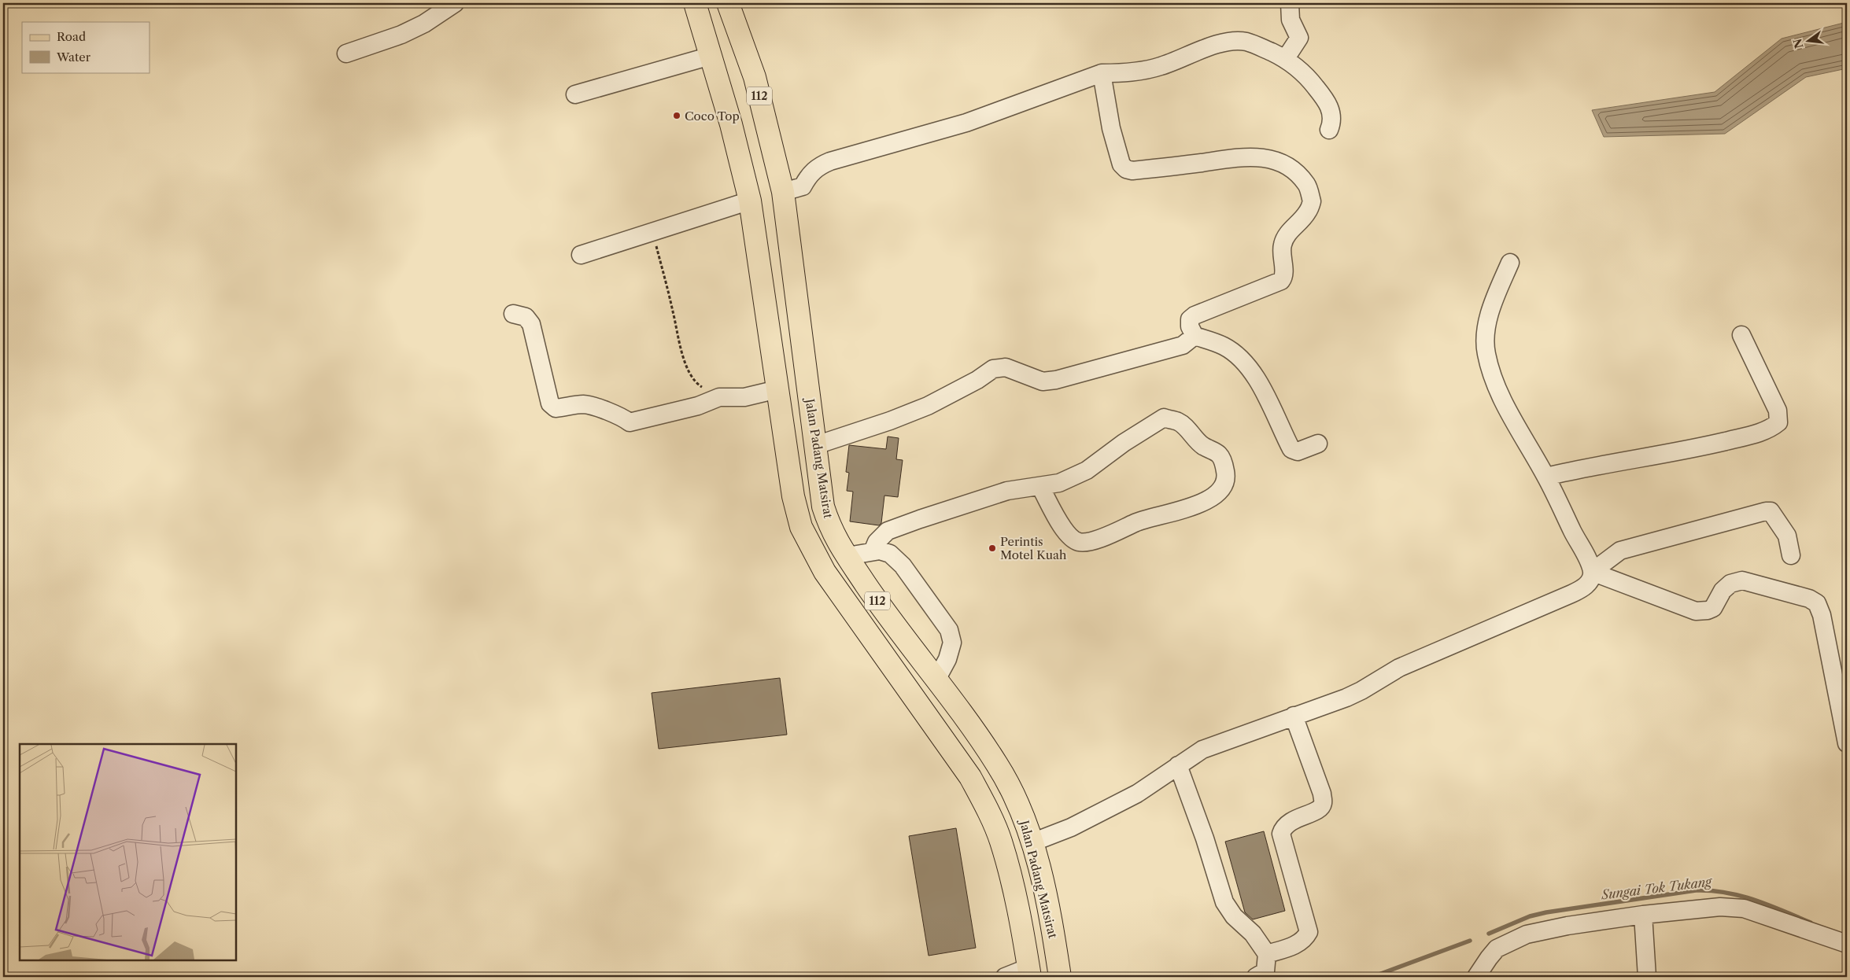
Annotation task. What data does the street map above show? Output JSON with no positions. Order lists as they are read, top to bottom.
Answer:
{
  "streets": {
    "main road": ["112", "Jalan Padang Matsirat"]
  },
  "water": ["Sungai Tok Tukang"],
  "places": ["Coco Top", "Perintis Motel Kuah"],
  "legend": ["Road", "Water"],
  "north": "left"
}
